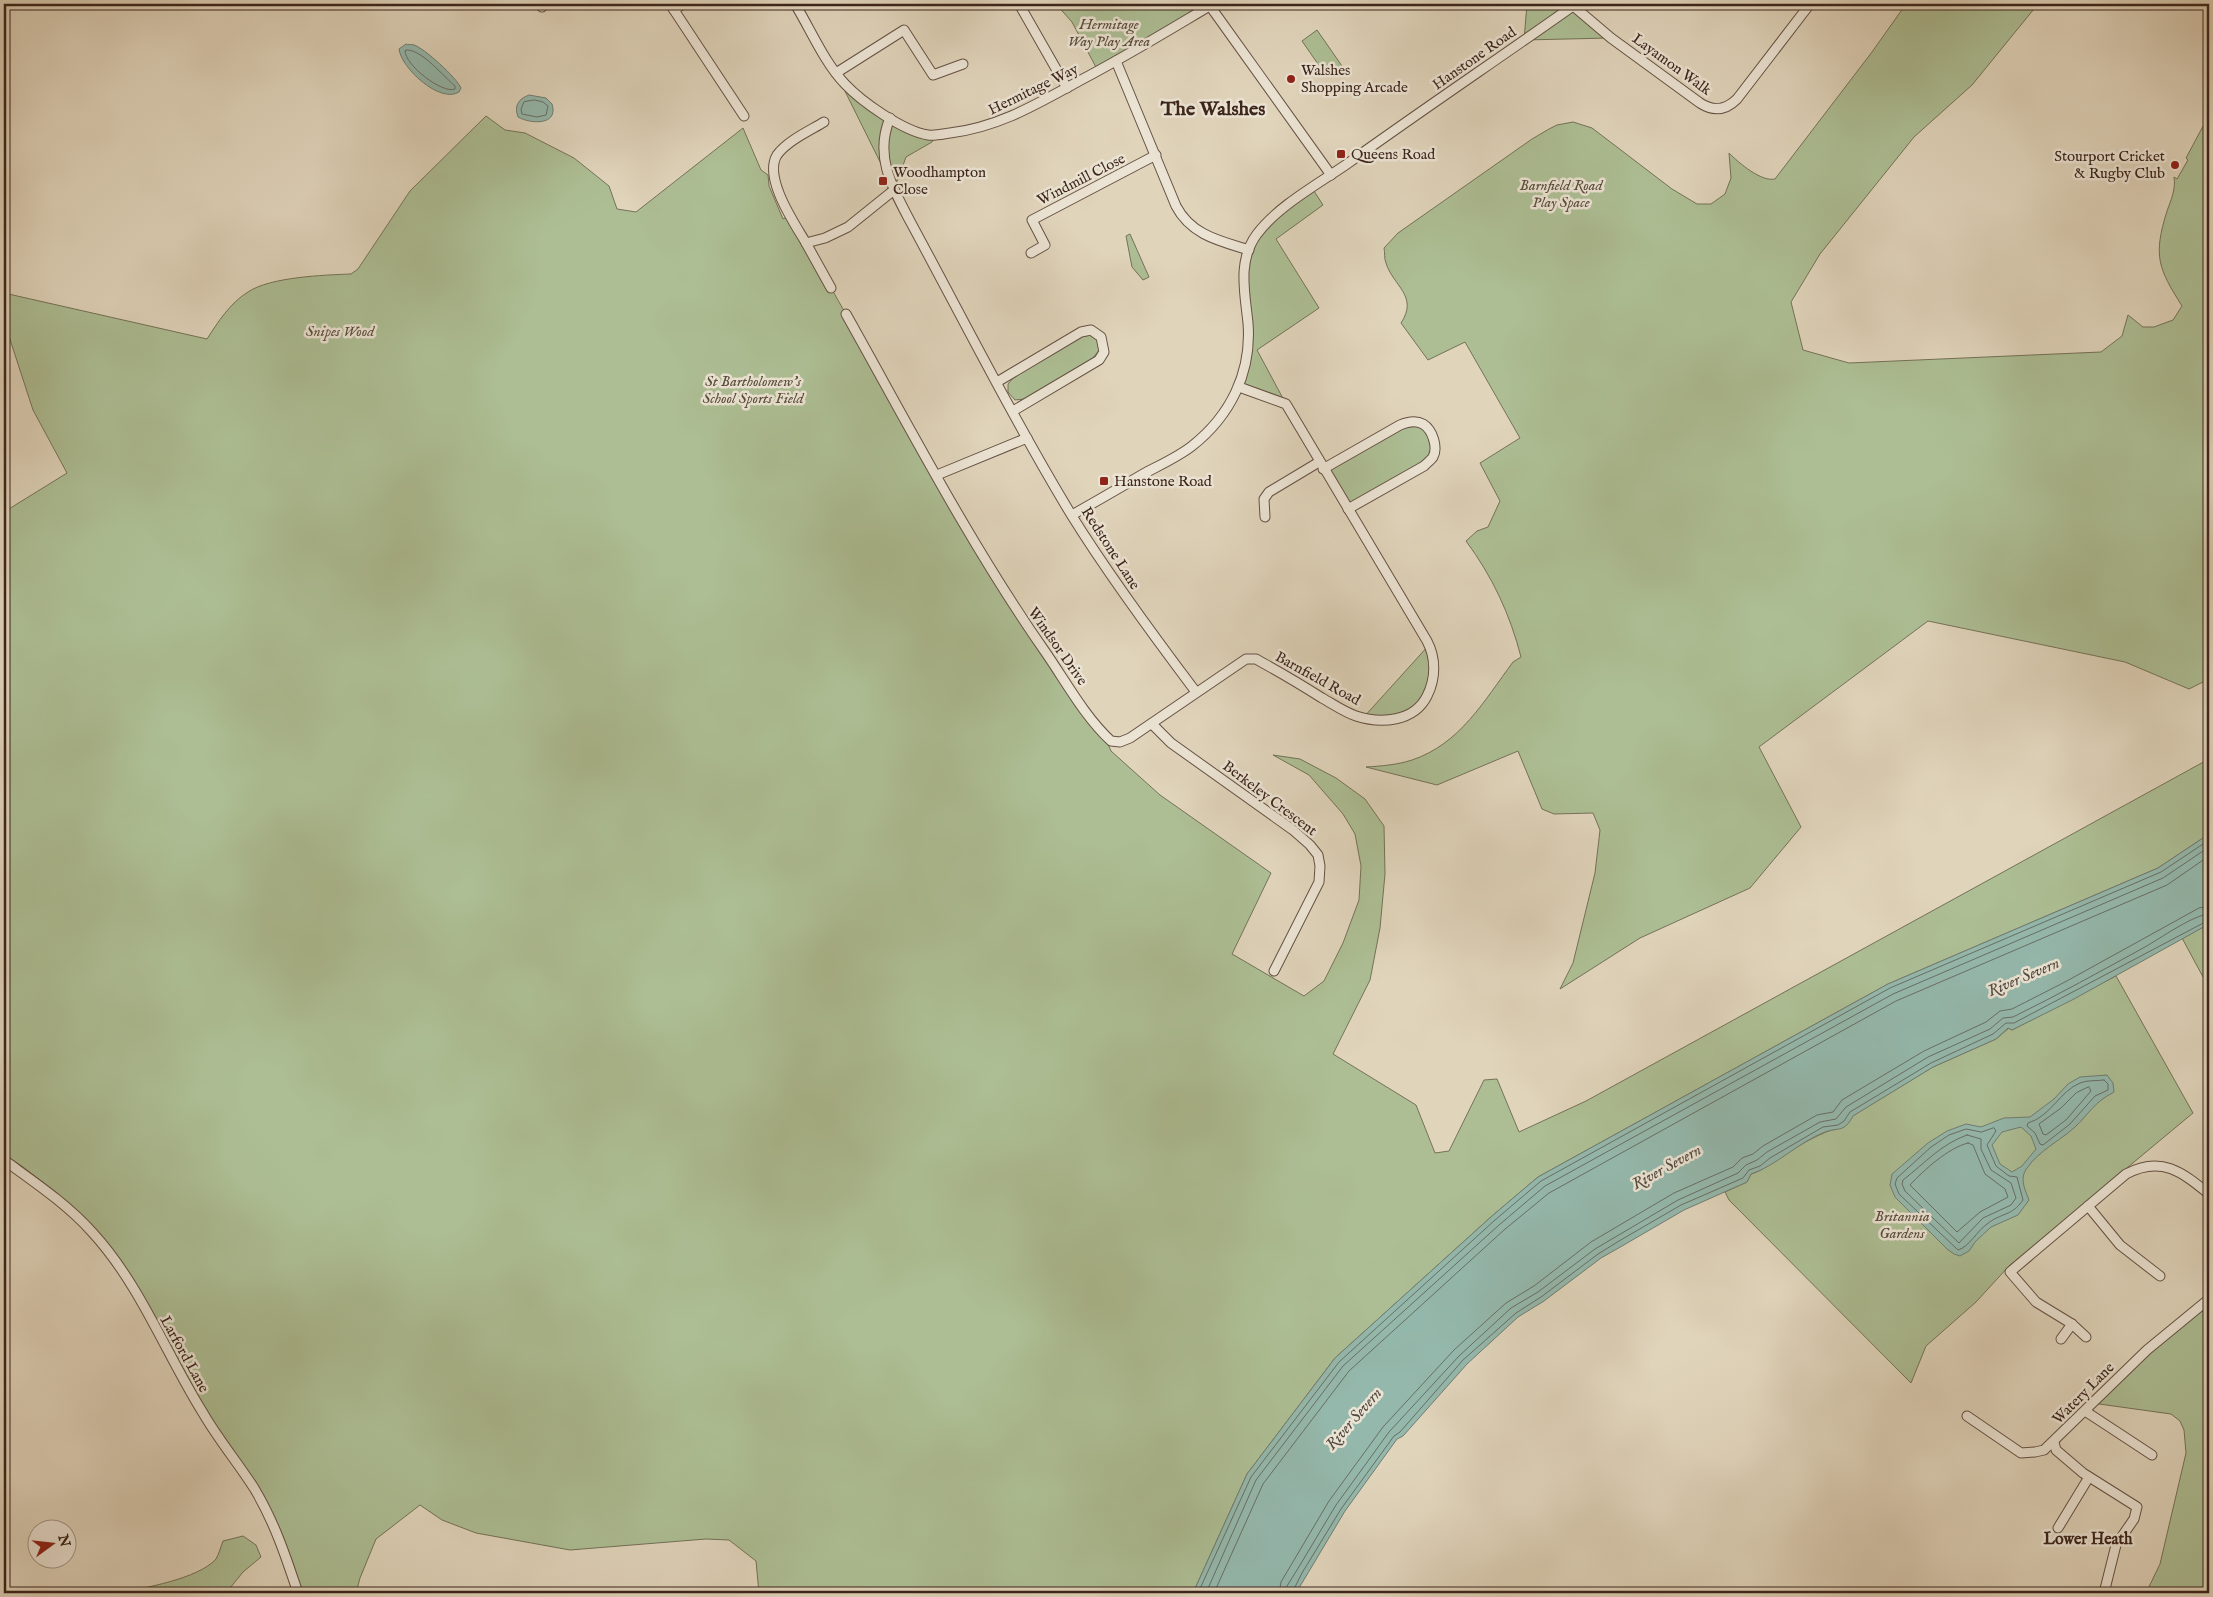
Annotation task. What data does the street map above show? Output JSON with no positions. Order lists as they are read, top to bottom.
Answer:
{
  "streets": {
    "street": [
      "Hanstone Road",
      "Layamon Walk",
      "Hermitage Way",
      "Windmill Close",
      "Redstone Lane",
      "Windsor Drive",
      "Barnfield Road",
      "Berkeley Crescent",
      "Larford Lane",
      "Watery Lane"
    ]
  },
  "crossings": [
    ["Hanstone Road", "Layamon Walk"],
    ["Hanstone Road", "Redstone Lane"],
    ["Hanstone Road", "Barnfield Road"],
    ["Hermitage Way", "Redstone Lane"],
    ["Redstone Lane", "Windsor Drive"],
    ["Redstone Lane", "Barnfield Road"],
    ["Windsor Drive", "Barnfield Road"],
    ["Windsor Drive", "Berkeley Crescent"]
  ],
  "districts": ["The Walshes", "Lower Heath"],
  "water": ["River Severn"],
  "parks": [
    "Hermitage Way Play Area",
    "Barnfield Road Play Space",
    "Snipes Wood",
    "St Bartholomew's School Sports Field",
    "Britannia Gardens"
  ],
  "places": {
    "other": ["Walshes Shopping Arcade", "Stourport Cricket & Rugby Club"],
    "transit": ["Queens Road", "Woodhampton Close", "Hanstone Road"]
  },
  "north": "right"
}
